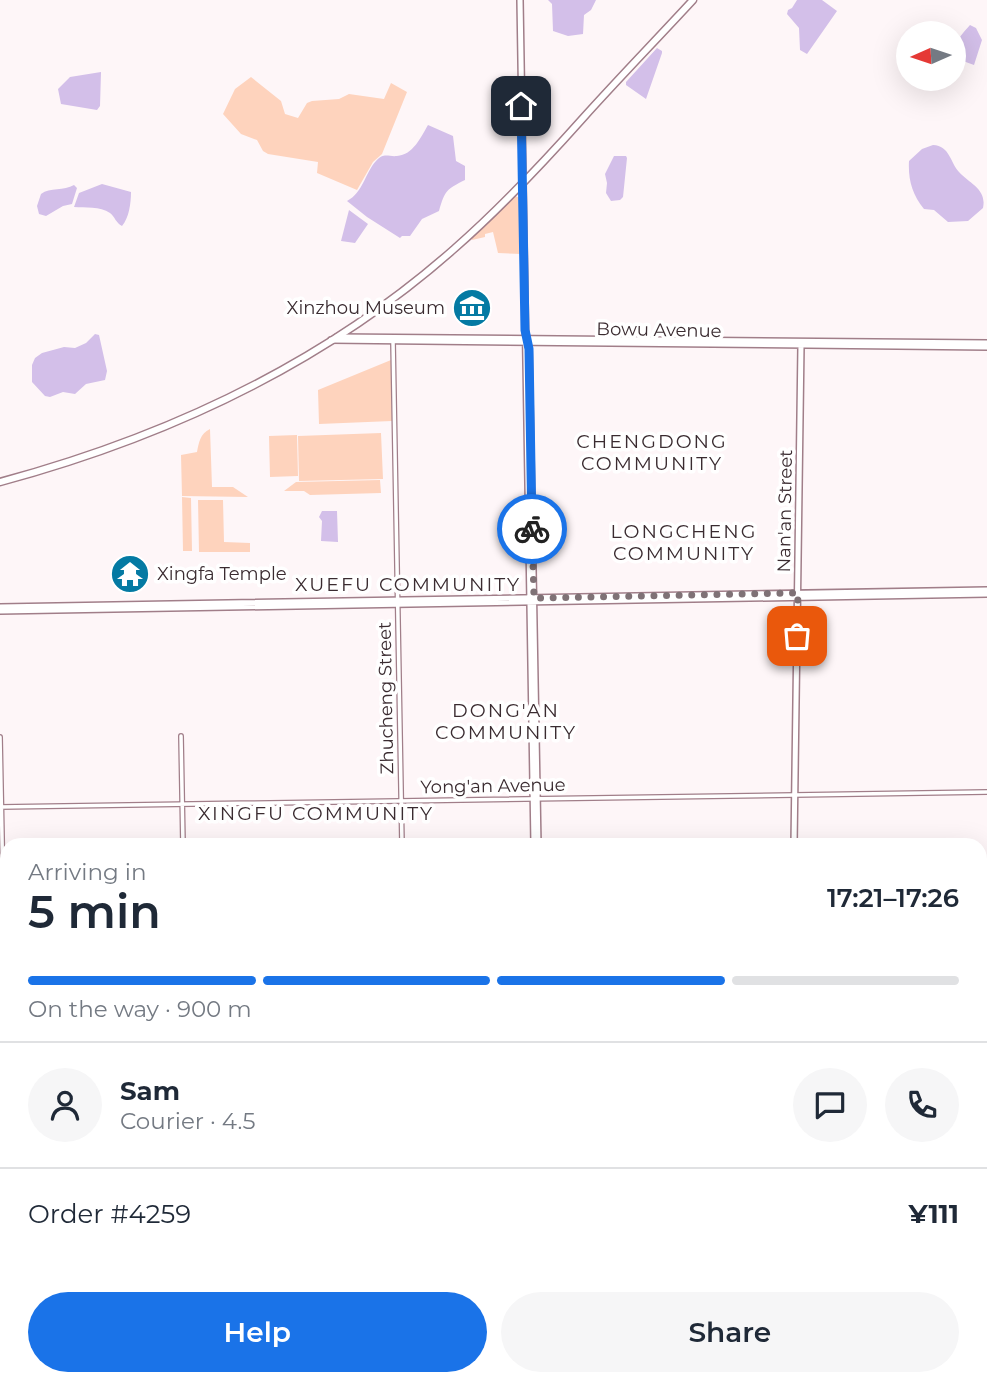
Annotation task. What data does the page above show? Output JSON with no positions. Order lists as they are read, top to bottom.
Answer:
{
  "streets": {
    "main road": ["Bowu Avenue", "Nan'an Street"],
    "street": ["Zhucheng Street", "Yong'an Avenue"]
  },
  "crossings": [
    ["Bowu Avenue", "Nan'an Street"],
    ["Bowu Avenue", "Zhucheng Street"],
    ["Nan'an Street", "Yong'an Avenue"],
    ["Zhucheng Street", "Yong'an Avenue"]
  ],
  "districts": [
    "CHENGDONG COMMUNITY",
    "LONGCHENG COMMUNITY",
    "XUEFU COMMUNITY",
    "DONG'AN COMMUNITY",
    "XINGFU COMMUNITY"
  ],
  "places": {
    "museum": ["Xinzhou Museum"],
    "temple": ["Xingfa Temple"]
  },
  "north": "left",
  "page": {
    "heading": ["5 min", "Arriving in", "17:21–17:26"],
    "panel": [
      "Sam",
      "Courier · 4.5",
      "Order #4259",
      "¥111"
    ],
    "bar": "On the way · 900 m",
    "buttons": ["Help", "Share"]
  }
}
